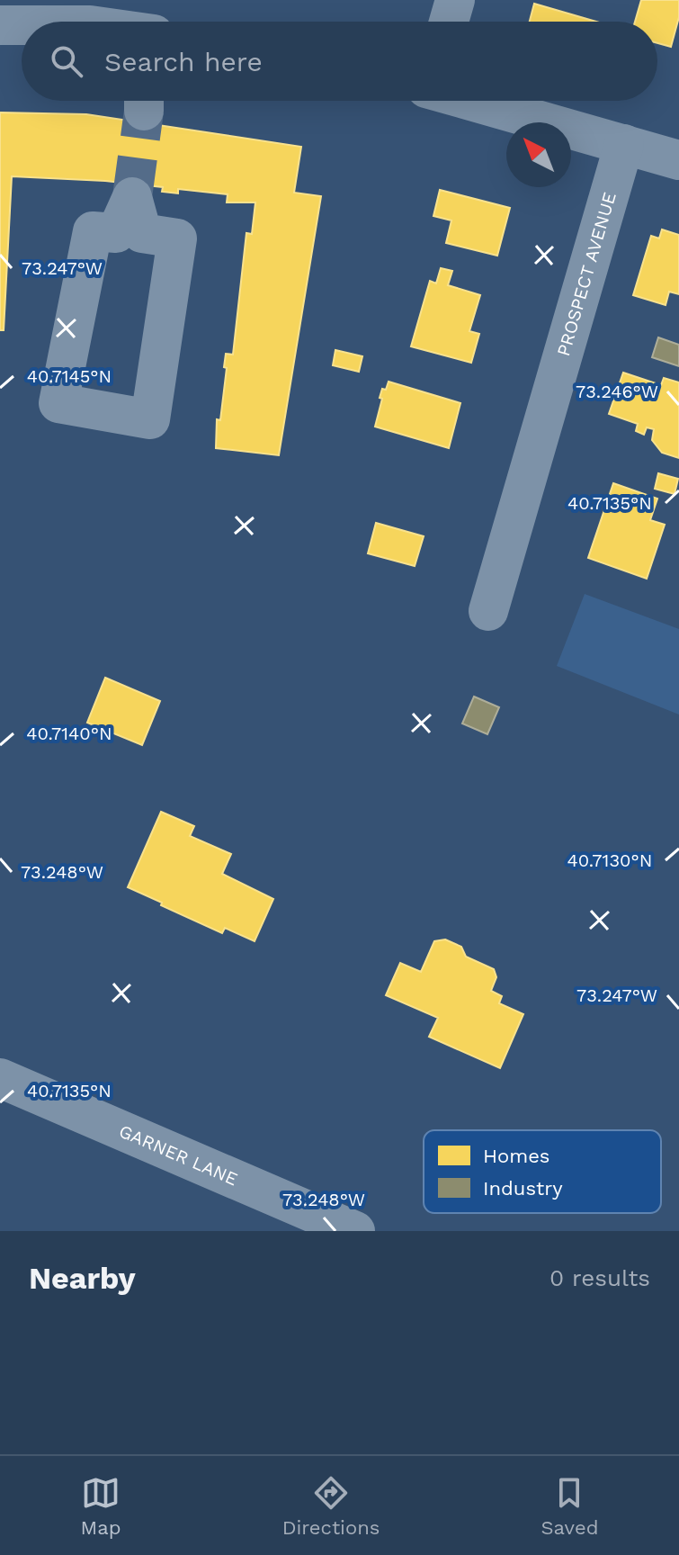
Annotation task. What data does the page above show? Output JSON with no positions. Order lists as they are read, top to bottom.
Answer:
{
  "streets": {
    "street": ["PROSPECT AVENUE", "GARNER LANE"]
  },
  "legend": ["Homes", "Industry"],
  "north": "top left",
  "page": {
    "search": "Search here",
    "heading": ["Nearby", "0 results"],
    "nav": ["Map", "Directions", "Saved"]
  },
  "coordinates": [
    "73.247°W",
    "40.7145°N",
    "73.246°W",
    "40.7135°N",
    "40.7140°N",
    "40.7130°N",
    "73.248°W"
  ]
}
